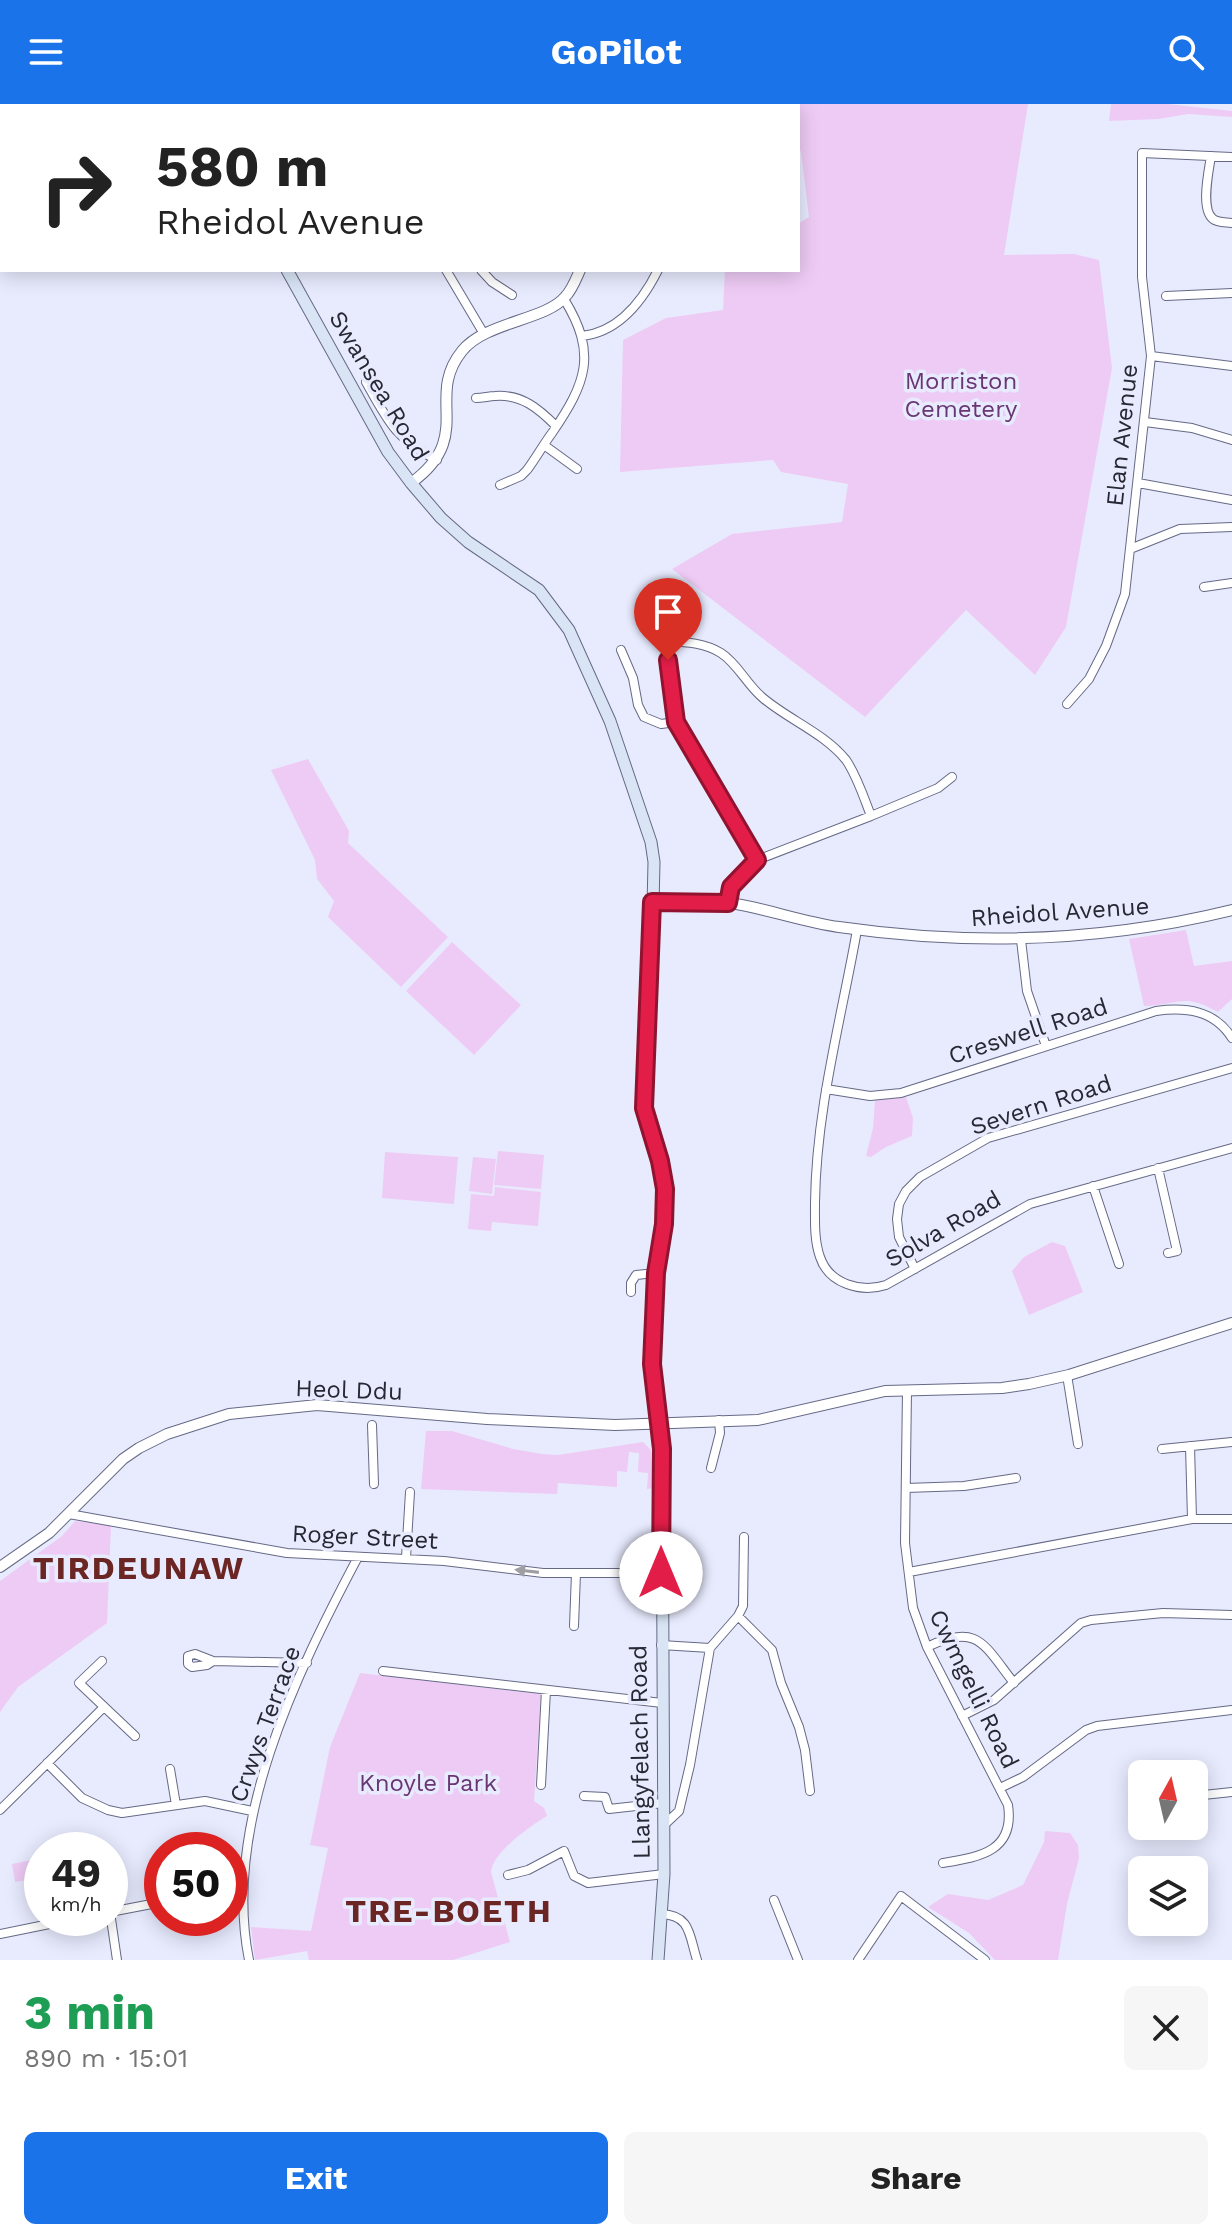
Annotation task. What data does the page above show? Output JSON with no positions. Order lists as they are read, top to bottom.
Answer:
{
  "streets": {
    "main road": ["Swansea Road", "Llangyfelach Road"],
    "street": [
      "Elan Avenue",
      "Rheidol Avenue",
      "Creswell Road",
      "Severn Road",
      "Solva Road",
      "Heol Ddu",
      "Roger Street",
      "Cwmgelli Road",
      "Crwys Terrace"
    ]
  },
  "crossings": [
    ["Swansea Road", "Llangyfelach Road"],
    ["Rheidol Avenue", "Solva Road"],
    ["Rheidol Avenue", "Llangyfelach Road"],
    ["Creswell Road", "Solva Road"],
    ["Severn Road", "Solva Road"],
    ["Heol Ddu", "Roger Street"],
    ["Heol Ddu", "Cwmgelli Road"],
    ["Heol Ddu", "Llangyfelach Road"],
    ["Roger Street", "Crwys Terrace"],
    ["Roger Street", "Llangyfelach Road"]
  ],
  "districts": ["TIRDEUNAW", "TRE-BOETH"],
  "parks": ["Morriston Cemetery", "Knoyle Park"],
  "north": "top",
  "page": {
    "header": "GoPilot",
    "turn": ["580 m", "Rheidol Avenue"],
    "speed": "49 km/h",
    "limit": "50",
    "heading": ["3 min", "890 m · 15:01"],
    "buttons": ["Exit", "Share"]
  }
}
